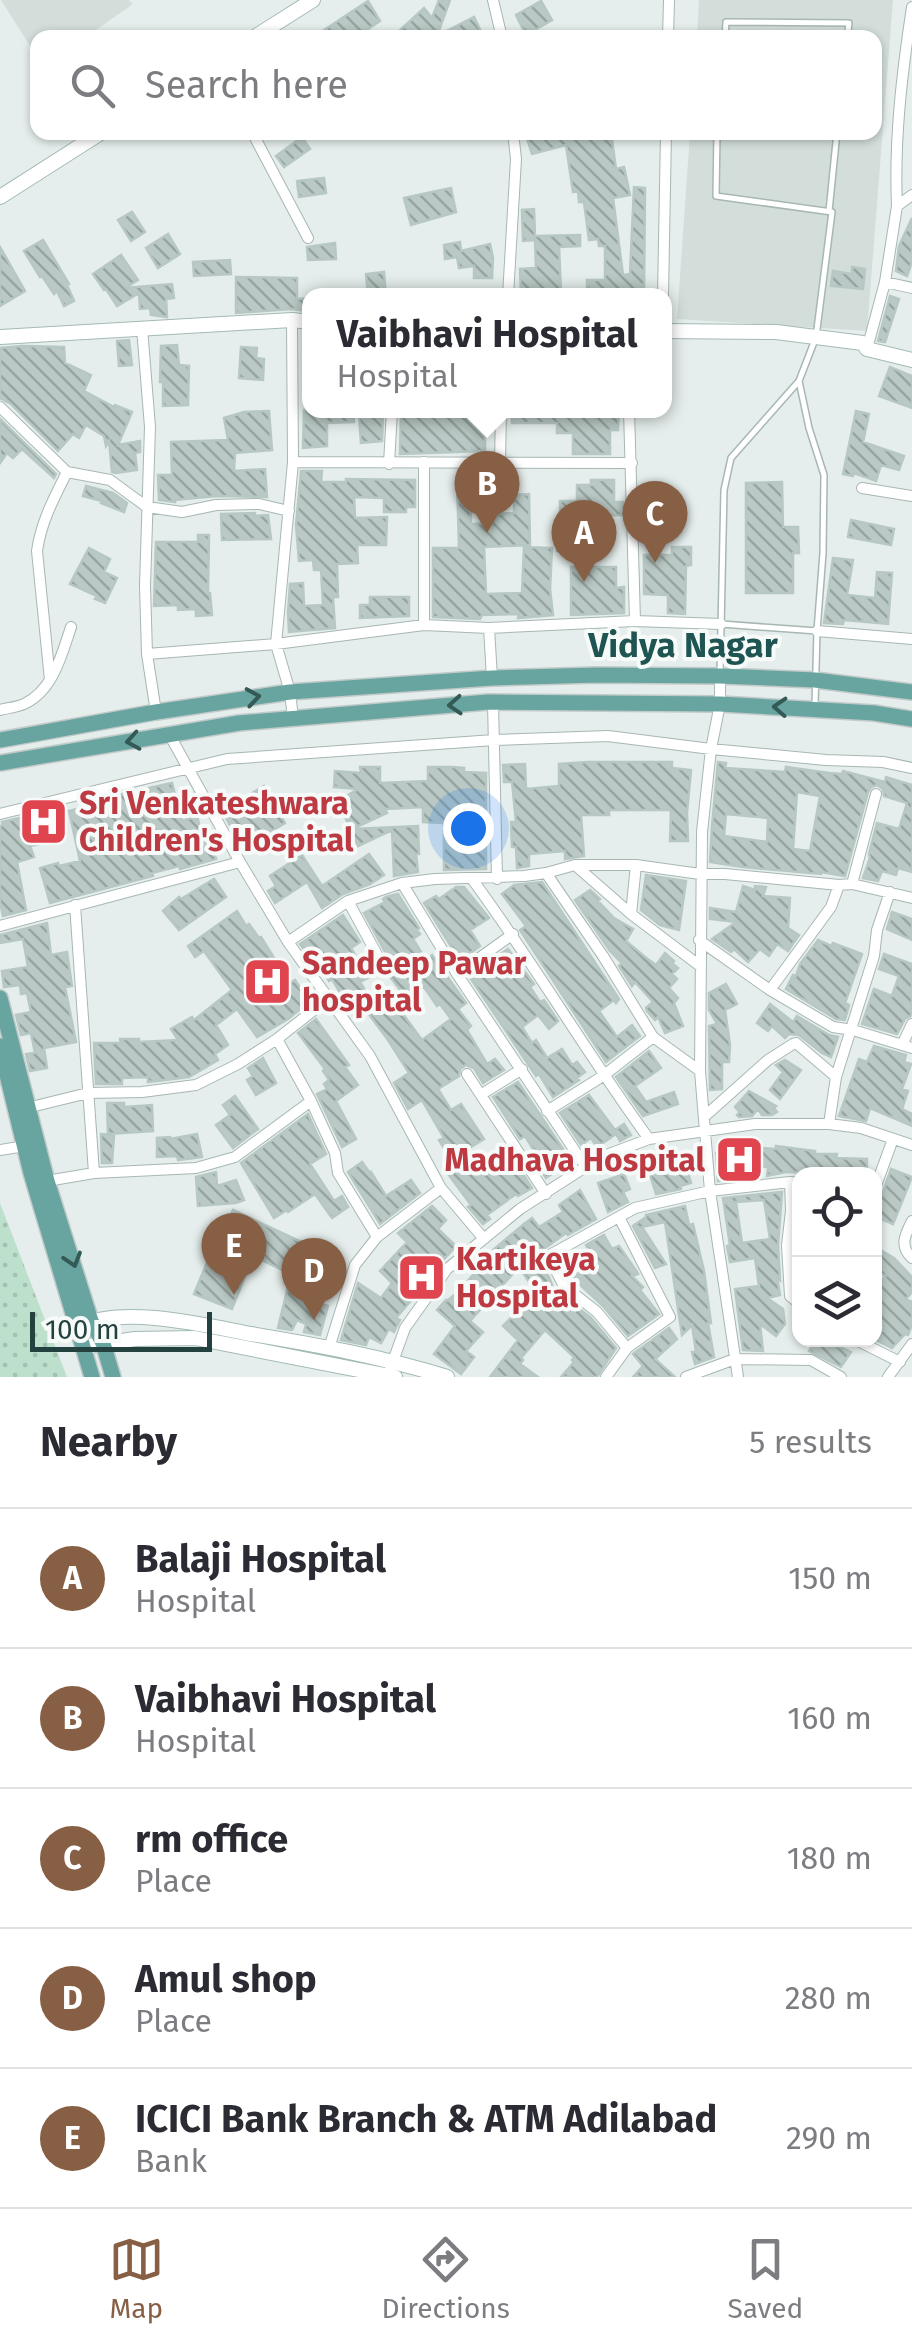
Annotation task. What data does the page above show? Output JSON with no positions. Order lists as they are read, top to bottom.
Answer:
{
  "districts": ["Vidya Nagar"],
  "places": {
    "hospital": [
      "Sri Venkateshwara Children's Hospital",
      "Sandeep Pawar hospital",
      "Madhava Hospital",
      "Kartikeya Hospital"
    ]
  },
  "scale_bar": "100 m",
  "page": {
    "search": "Search here",
    "popup": ["Vaibhavi Hospital", "Hospital"],
    "pins": [
      "B",
      "C",
      "A",
      "E",
      "D"
    ],
    "scale": "100 m",
    "heading": ["Nearby", "5 results"],
    "list": [
      {
        "mark": "A",
        "name": "Balaji Hospital",
        "note": "Hospital",
        "value": "150 m"
      },
      {
        "mark": "B",
        "name": "Vaibhavi Hospital",
        "note": "Hospital",
        "value": "160 m"
      },
      {
        "mark": "C",
        "name": "rm office",
        "note": "Place",
        "value": "180 m"
      },
      {
        "mark": "D",
        "name": "Amul shop",
        "note": "Place",
        "value": "280 m"
      },
      {
        "mark": "E",
        "name": "ICICI Bank Branch & ATM Adilabad",
        "note": "Bank",
        "value": "290 m"
      }
    ],
    "nav": ["Map", "Directions", "Saved"]
  }
}
